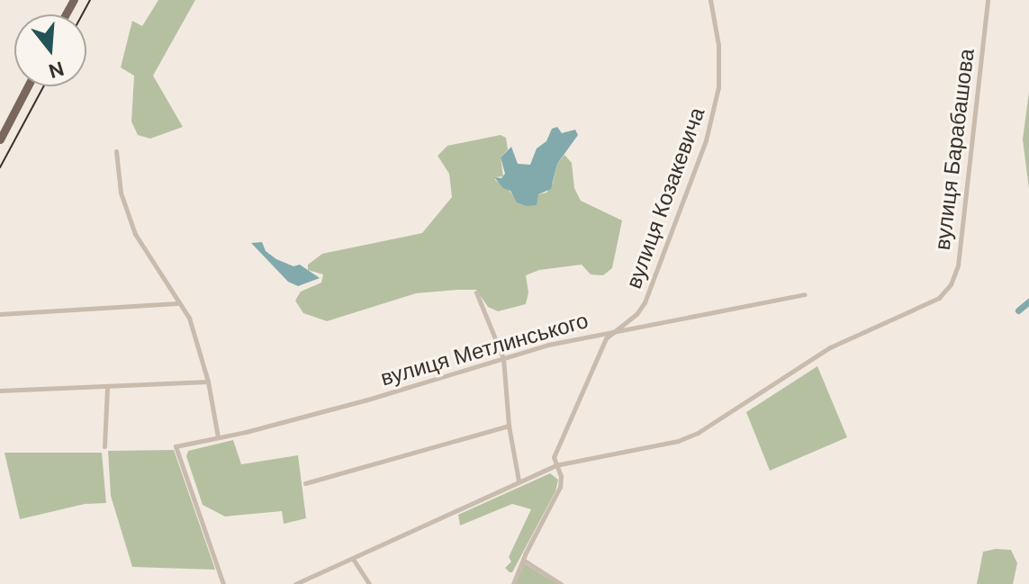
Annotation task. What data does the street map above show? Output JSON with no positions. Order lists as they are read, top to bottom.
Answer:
{
  "streets": {
    "street": ["вулиця Барабашова", "вулиця Козакевича", "вулиця Метлинського"]
  },
  "crossings": [
    ["вулиця Барабашова", "вулиця Козакевича"],
    ["вулиця Козакевича", "вулиця Метлинського"]
  ],
  "north": "bottom"
}
